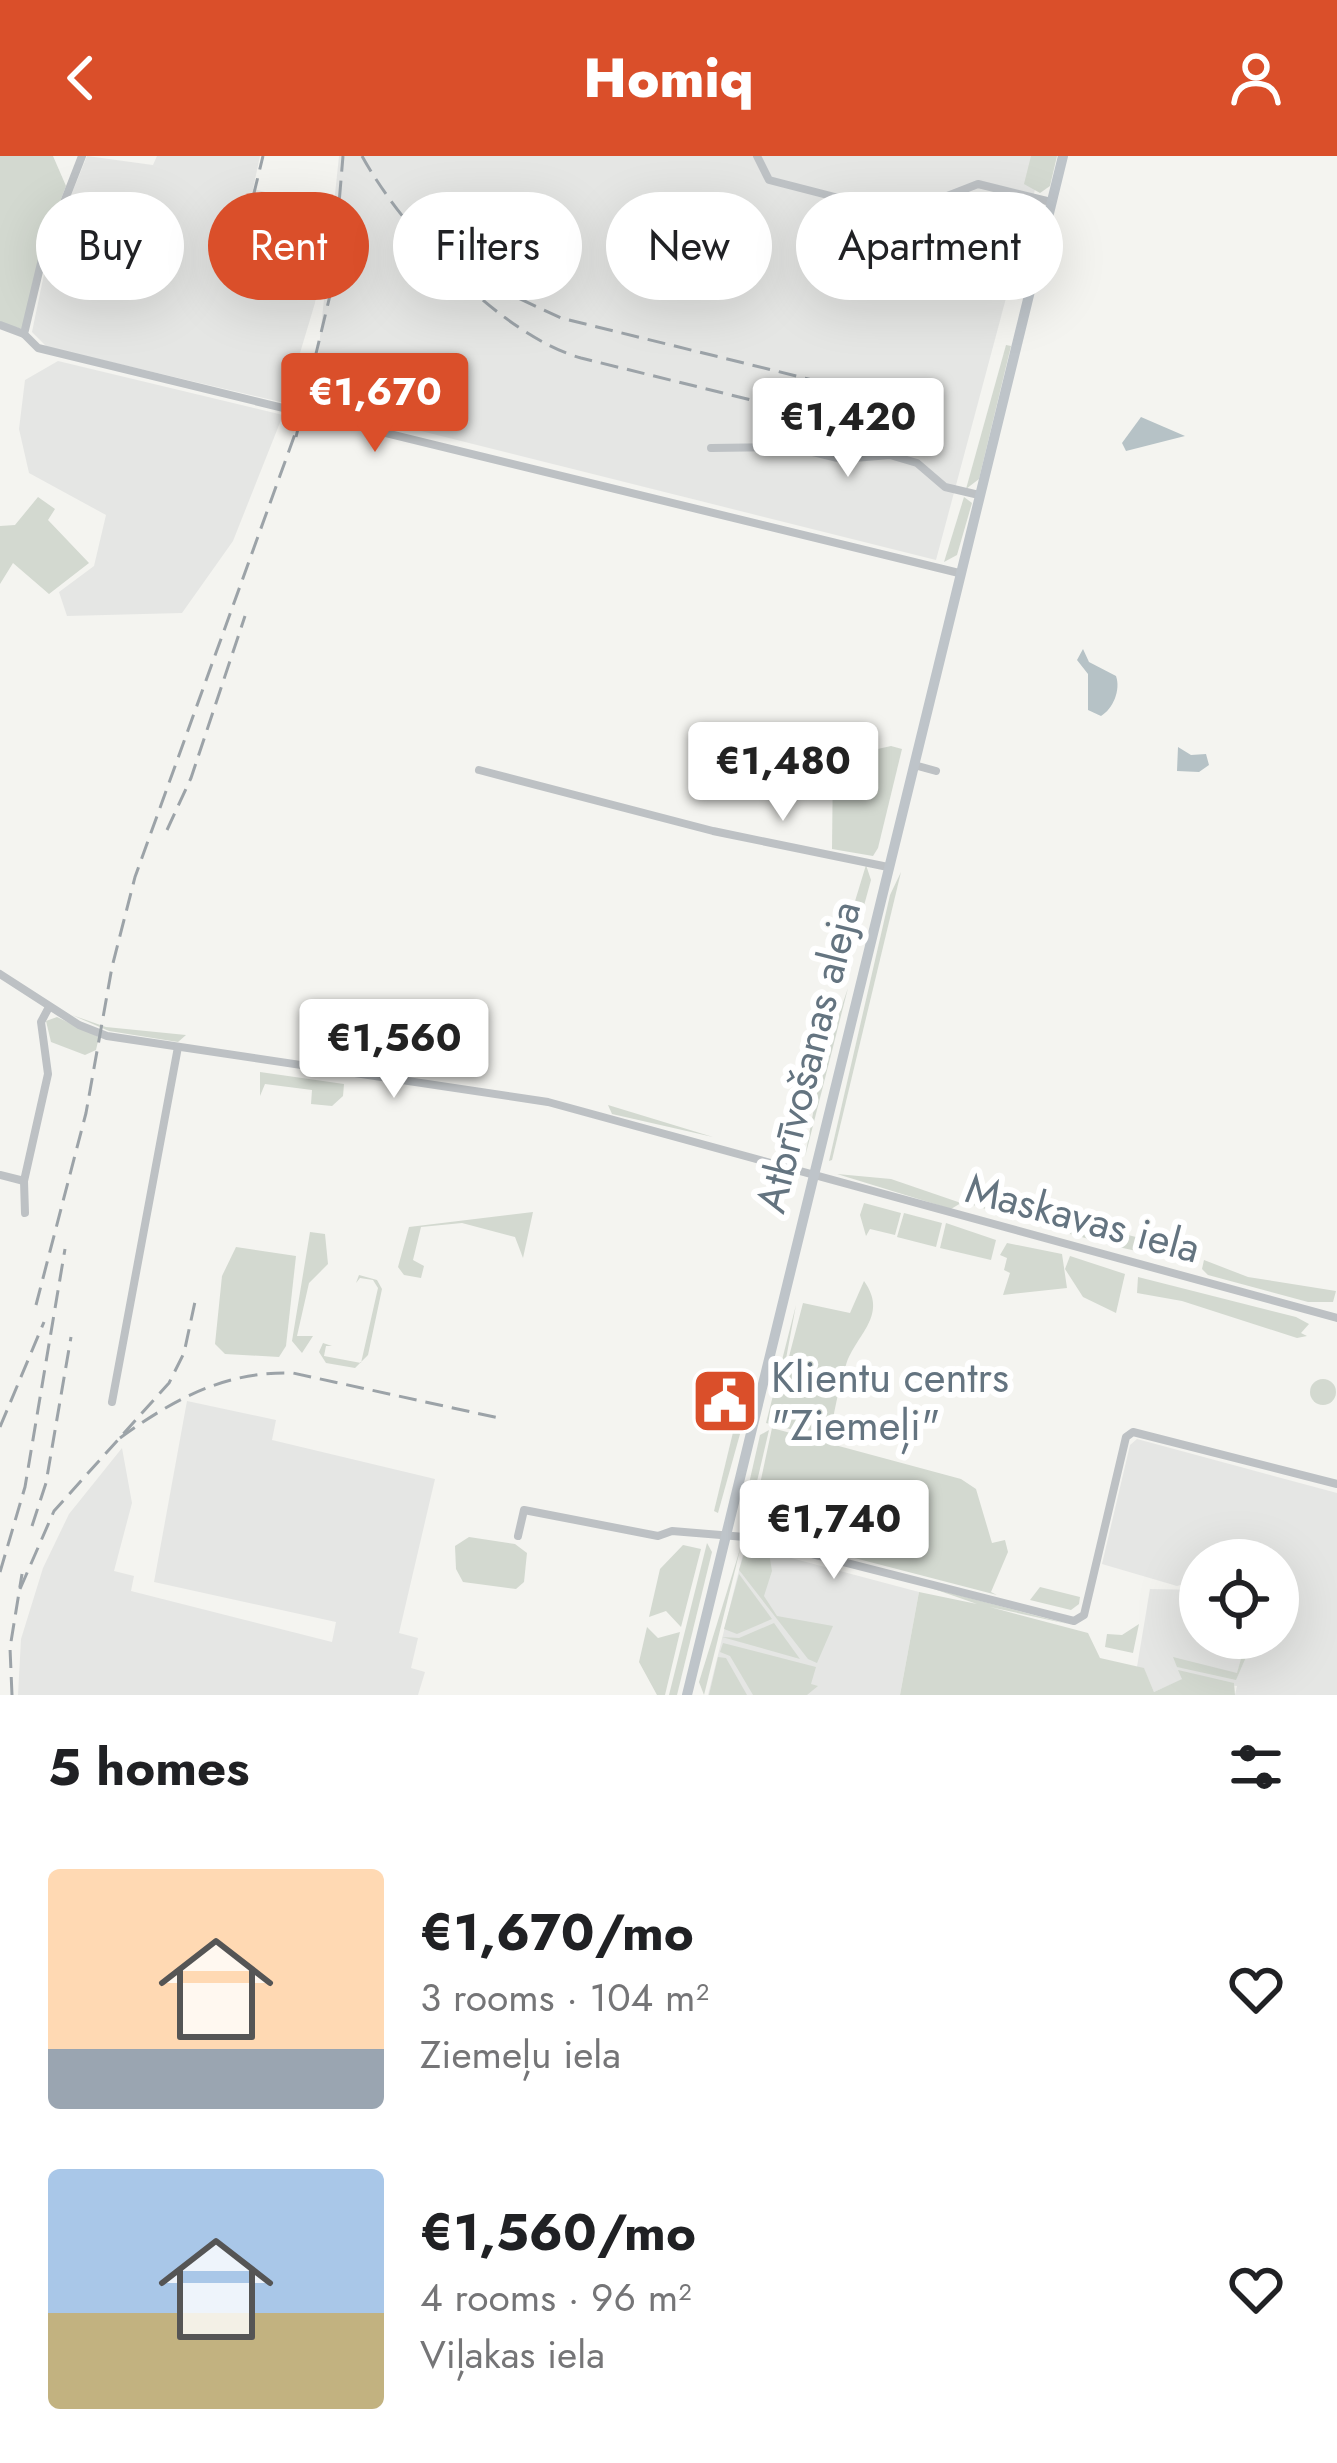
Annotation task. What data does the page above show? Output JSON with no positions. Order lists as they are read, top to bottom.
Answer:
{
  "streets": {
    "main road": ["Atbrīvošanas aleja"],
    "street": ["Maskavas iela"]
  },
  "crossings": [
    ["Atbrīvošanas aleja", "Maskavas iela"]
  ],
  "places": {
    "public building": ["Klientu centrs \"Ziemeļi\""]
  },
  "page": {
    "header": "Homiq",
    "chip": [
      "Buy",
      "Rent",
      "Filters",
      "New",
      "Apartment"
    ],
    "price": [
      "€1,670",
      "€1,420",
      "€1,480",
      "€1,560",
      "€1,740"
    ],
    "heading": "5 homes",
    "list": [
      {
        "name": "€1,670/mo",
        "note": "3 rooms · 104 m² · Ziemeļu iela"
      },
      {
        "name": "€1,560/mo",
        "note": "4 rooms · 96 m² · Viļakas iela"
      }
    ]
  }
}
